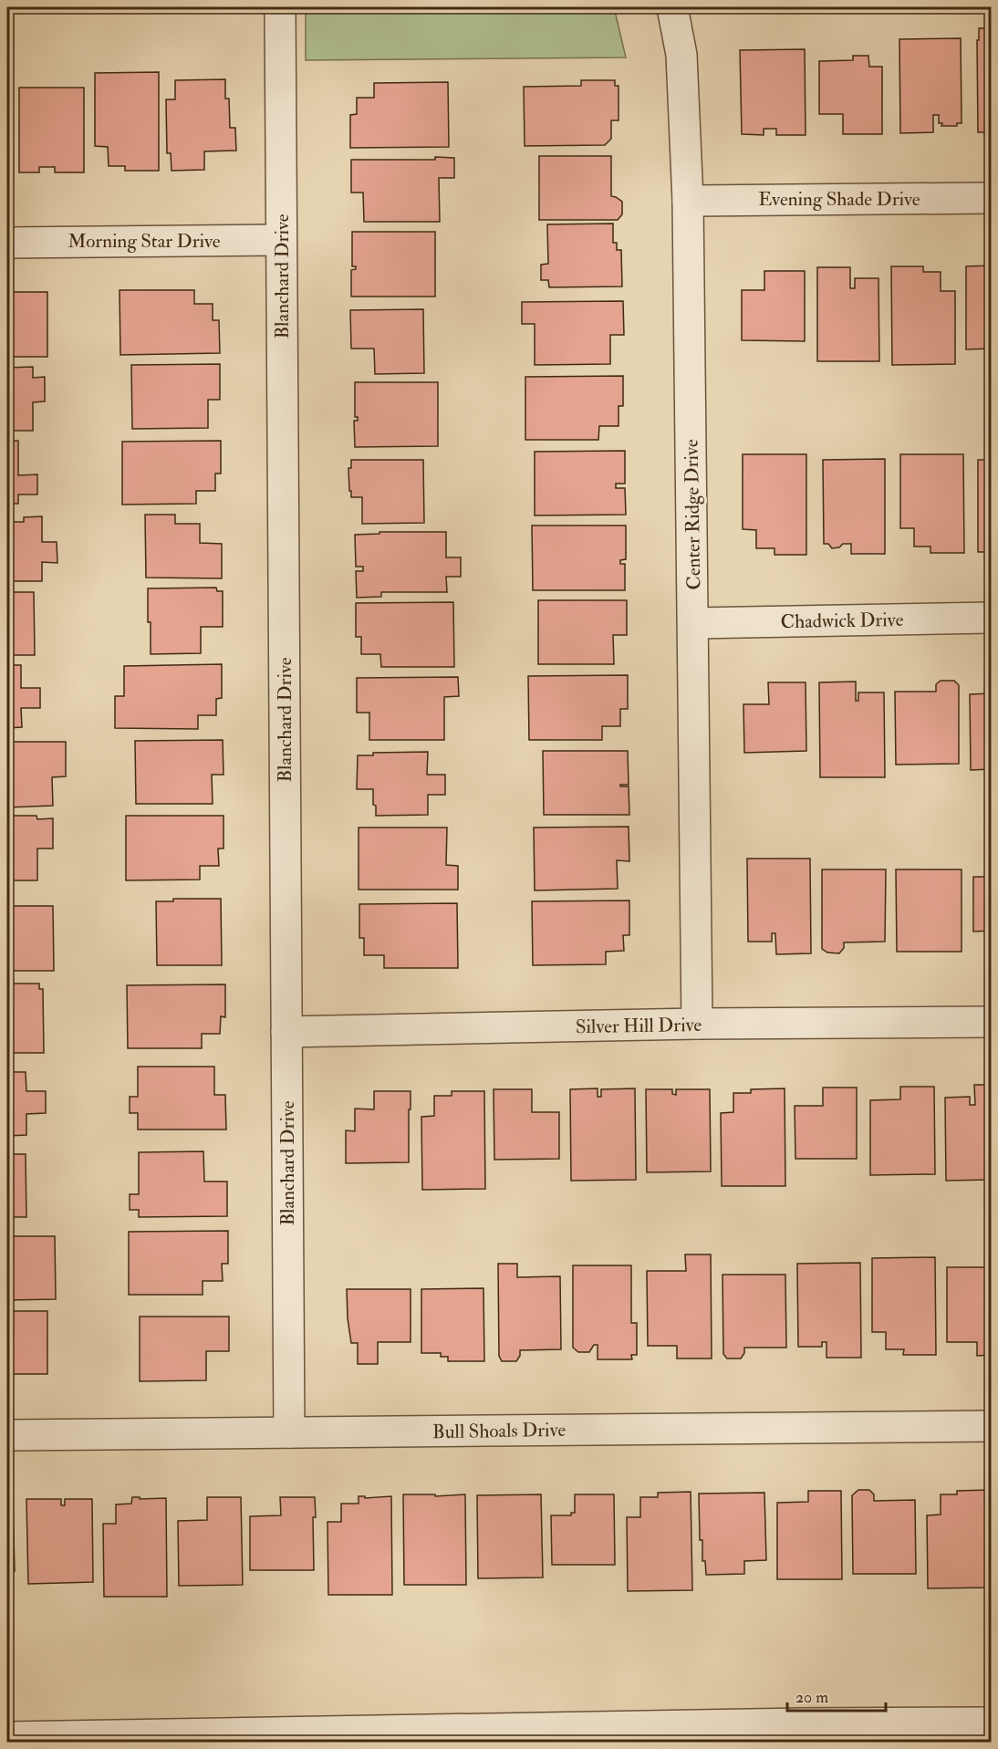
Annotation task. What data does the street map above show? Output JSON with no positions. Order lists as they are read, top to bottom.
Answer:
{
  "streets": {
    "street": [
      "Evening Shade Drive",
      "Morning Star Drive",
      "Blanchard Drive",
      "Center Ridge Drive",
      "Chadwick Drive",
      "Silver Hill Drive",
      "Bull Shoals Drive"
    ]
  },
  "crossings": [
    ["Evening Shade Drive", "Center Ridge Drive"],
    ["Morning Star Drive", "Blanchard Drive"],
    ["Blanchard Drive", "Silver Hill Drive"],
    ["Blanchard Drive", "Bull Shoals Drive"],
    ["Center Ridge Drive", "Chadwick Drive"],
    ["Center Ridge Drive", "Silver Hill Drive"]
  ],
  "scale_bar": "20 m"
}
